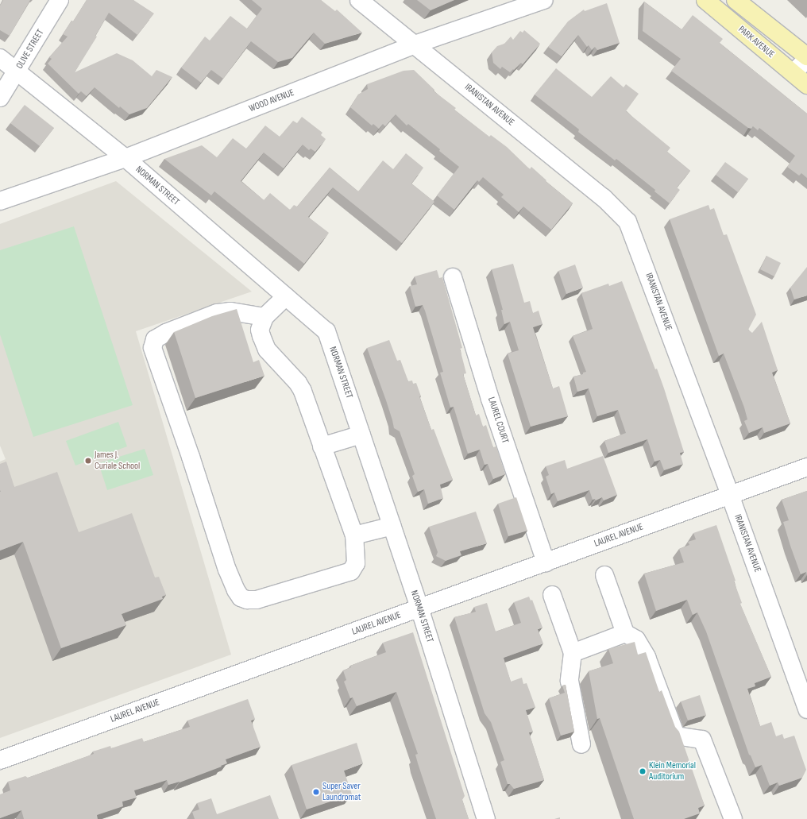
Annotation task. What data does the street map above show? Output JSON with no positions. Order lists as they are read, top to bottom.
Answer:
{
  "streets": {
    "main road": ["PARK AVENUE"],
    "street": [
      "OLIVE STREET",
      "WOOD AVENUE",
      "IRANISTAN AVENUE",
      "NORMAN STREET",
      "LAUREL COURT",
      "LAUREL AVENUE"
    ]
  },
  "crossings": [
    ["OLIVE STREET", "NORMAN STREET"],
    ["WOOD AVENUE", "IRANISTAN AVENUE"],
    ["WOOD AVENUE", "NORMAN STREET"],
    ["IRANISTAN AVENUE", "LAUREL AVENUE"],
    ["NORMAN STREET", "LAUREL AVENUE"],
    ["LAUREL COURT", "LAUREL AVENUE"]
  ],
  "places": ["James J. Curiale School", "Klein Memorial Auditorium", "Super Saver Laundromat"]
}
